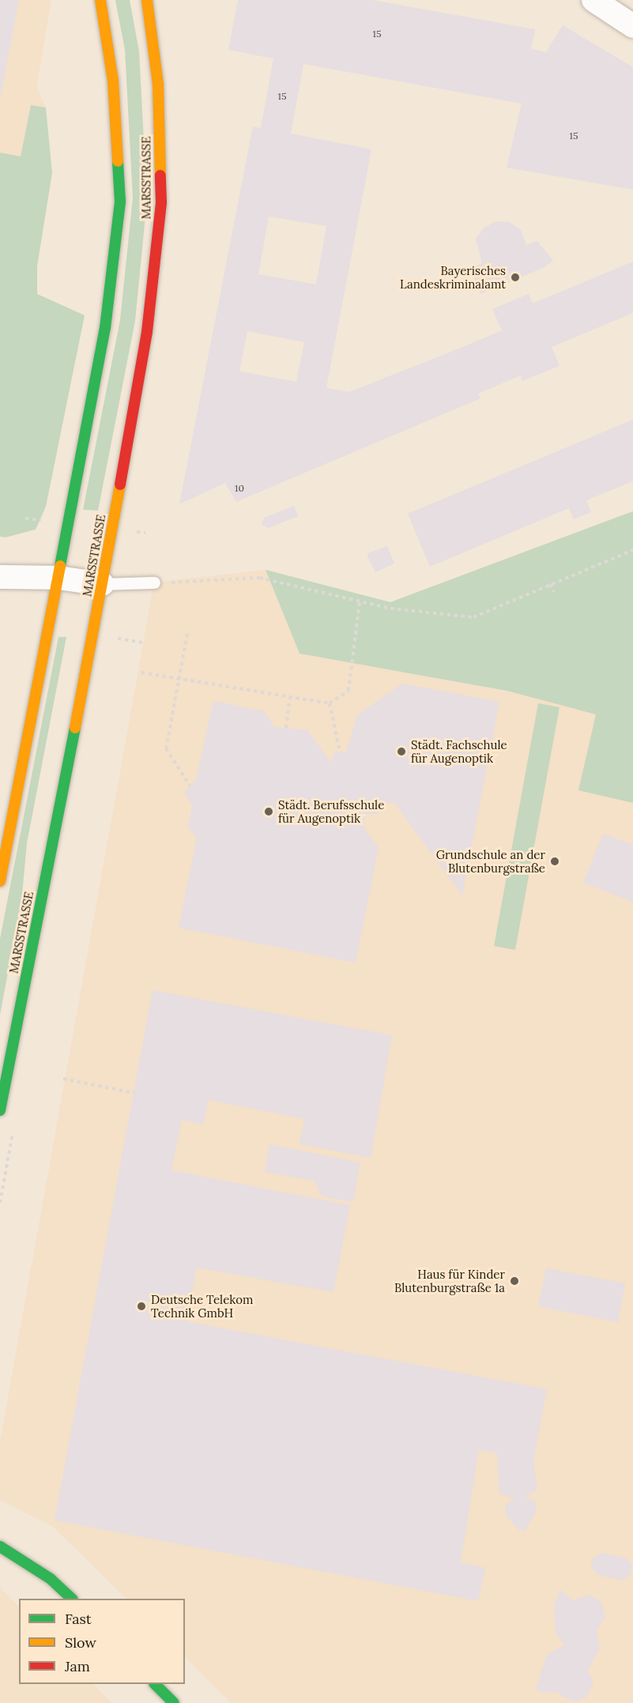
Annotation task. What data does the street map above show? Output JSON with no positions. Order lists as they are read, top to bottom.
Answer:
{
  "streets": {
    "main road": ["MARSSTRASSE"]
  },
  "places": [
    "Bayerisches Landeskriminalamt",
    "Städt. Fachschule für Augenoptik",
    "Städt. Berufsschule für Augenoptik",
    "Grundschule an der Blutenburgstraße",
    "Haus für Kinder Blutenburgstraße 1a",
    "Deutsche Telekom Technik GmbH"
  ],
  "house_numbers": [
    "15",
    "15",
    "15",
    "10"
  ],
  "legend": ["Fast", "Slow", "Jam"]
}
